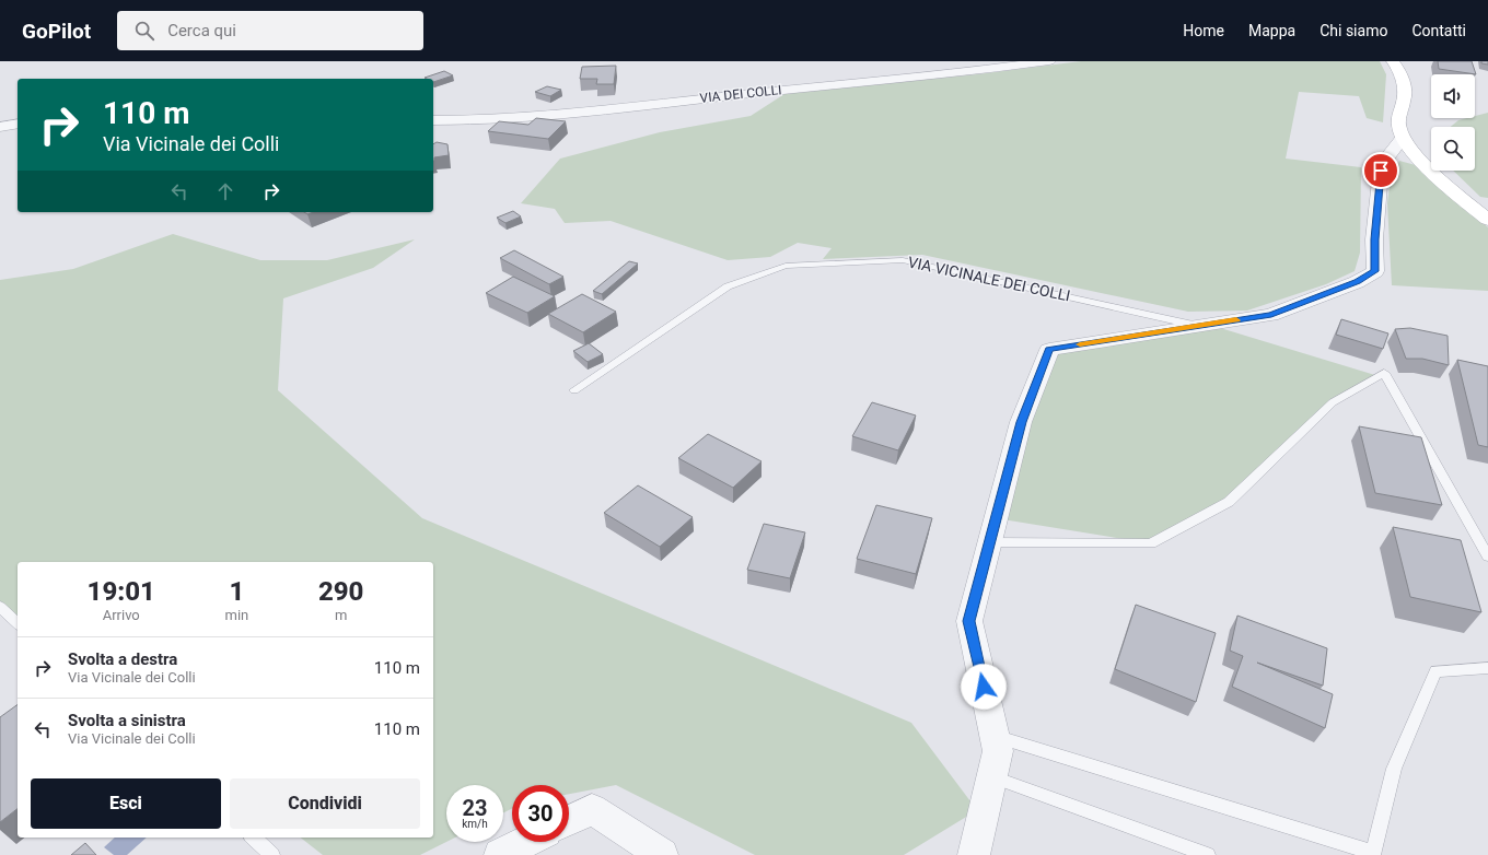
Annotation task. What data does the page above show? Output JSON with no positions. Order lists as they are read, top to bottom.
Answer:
{
  "streets": {
    "street": ["VIA DEI COLLI", "VIA VICINALE DEI COLLI"]
  },
  "page": {
    "header": "GoPilot",
    "search": "Cerca qui",
    "nav": [
      "Home",
      "Mappa",
      "Chi siamo",
      "Contatti"
    ],
    "turn": ["110 m", "Via Vicinale dei Colli"],
    "eta": [
      "19:01",
      "Arrivo",
      "1",
      "min",
      "290",
      "m"
    ],
    "list": [
      {
        "name": "Svolta a destra",
        "note": "Via Vicinale dei Colli",
        "value": "110 m"
      },
      {
        "name": "Svolta a sinistra",
        "note": "Via Vicinale dei Colli",
        "value": "110 m"
      }
    ],
    "buttons": ["Esci", "Condividi"],
    "speed": "23 km/h",
    "limit": "30"
  }
}
